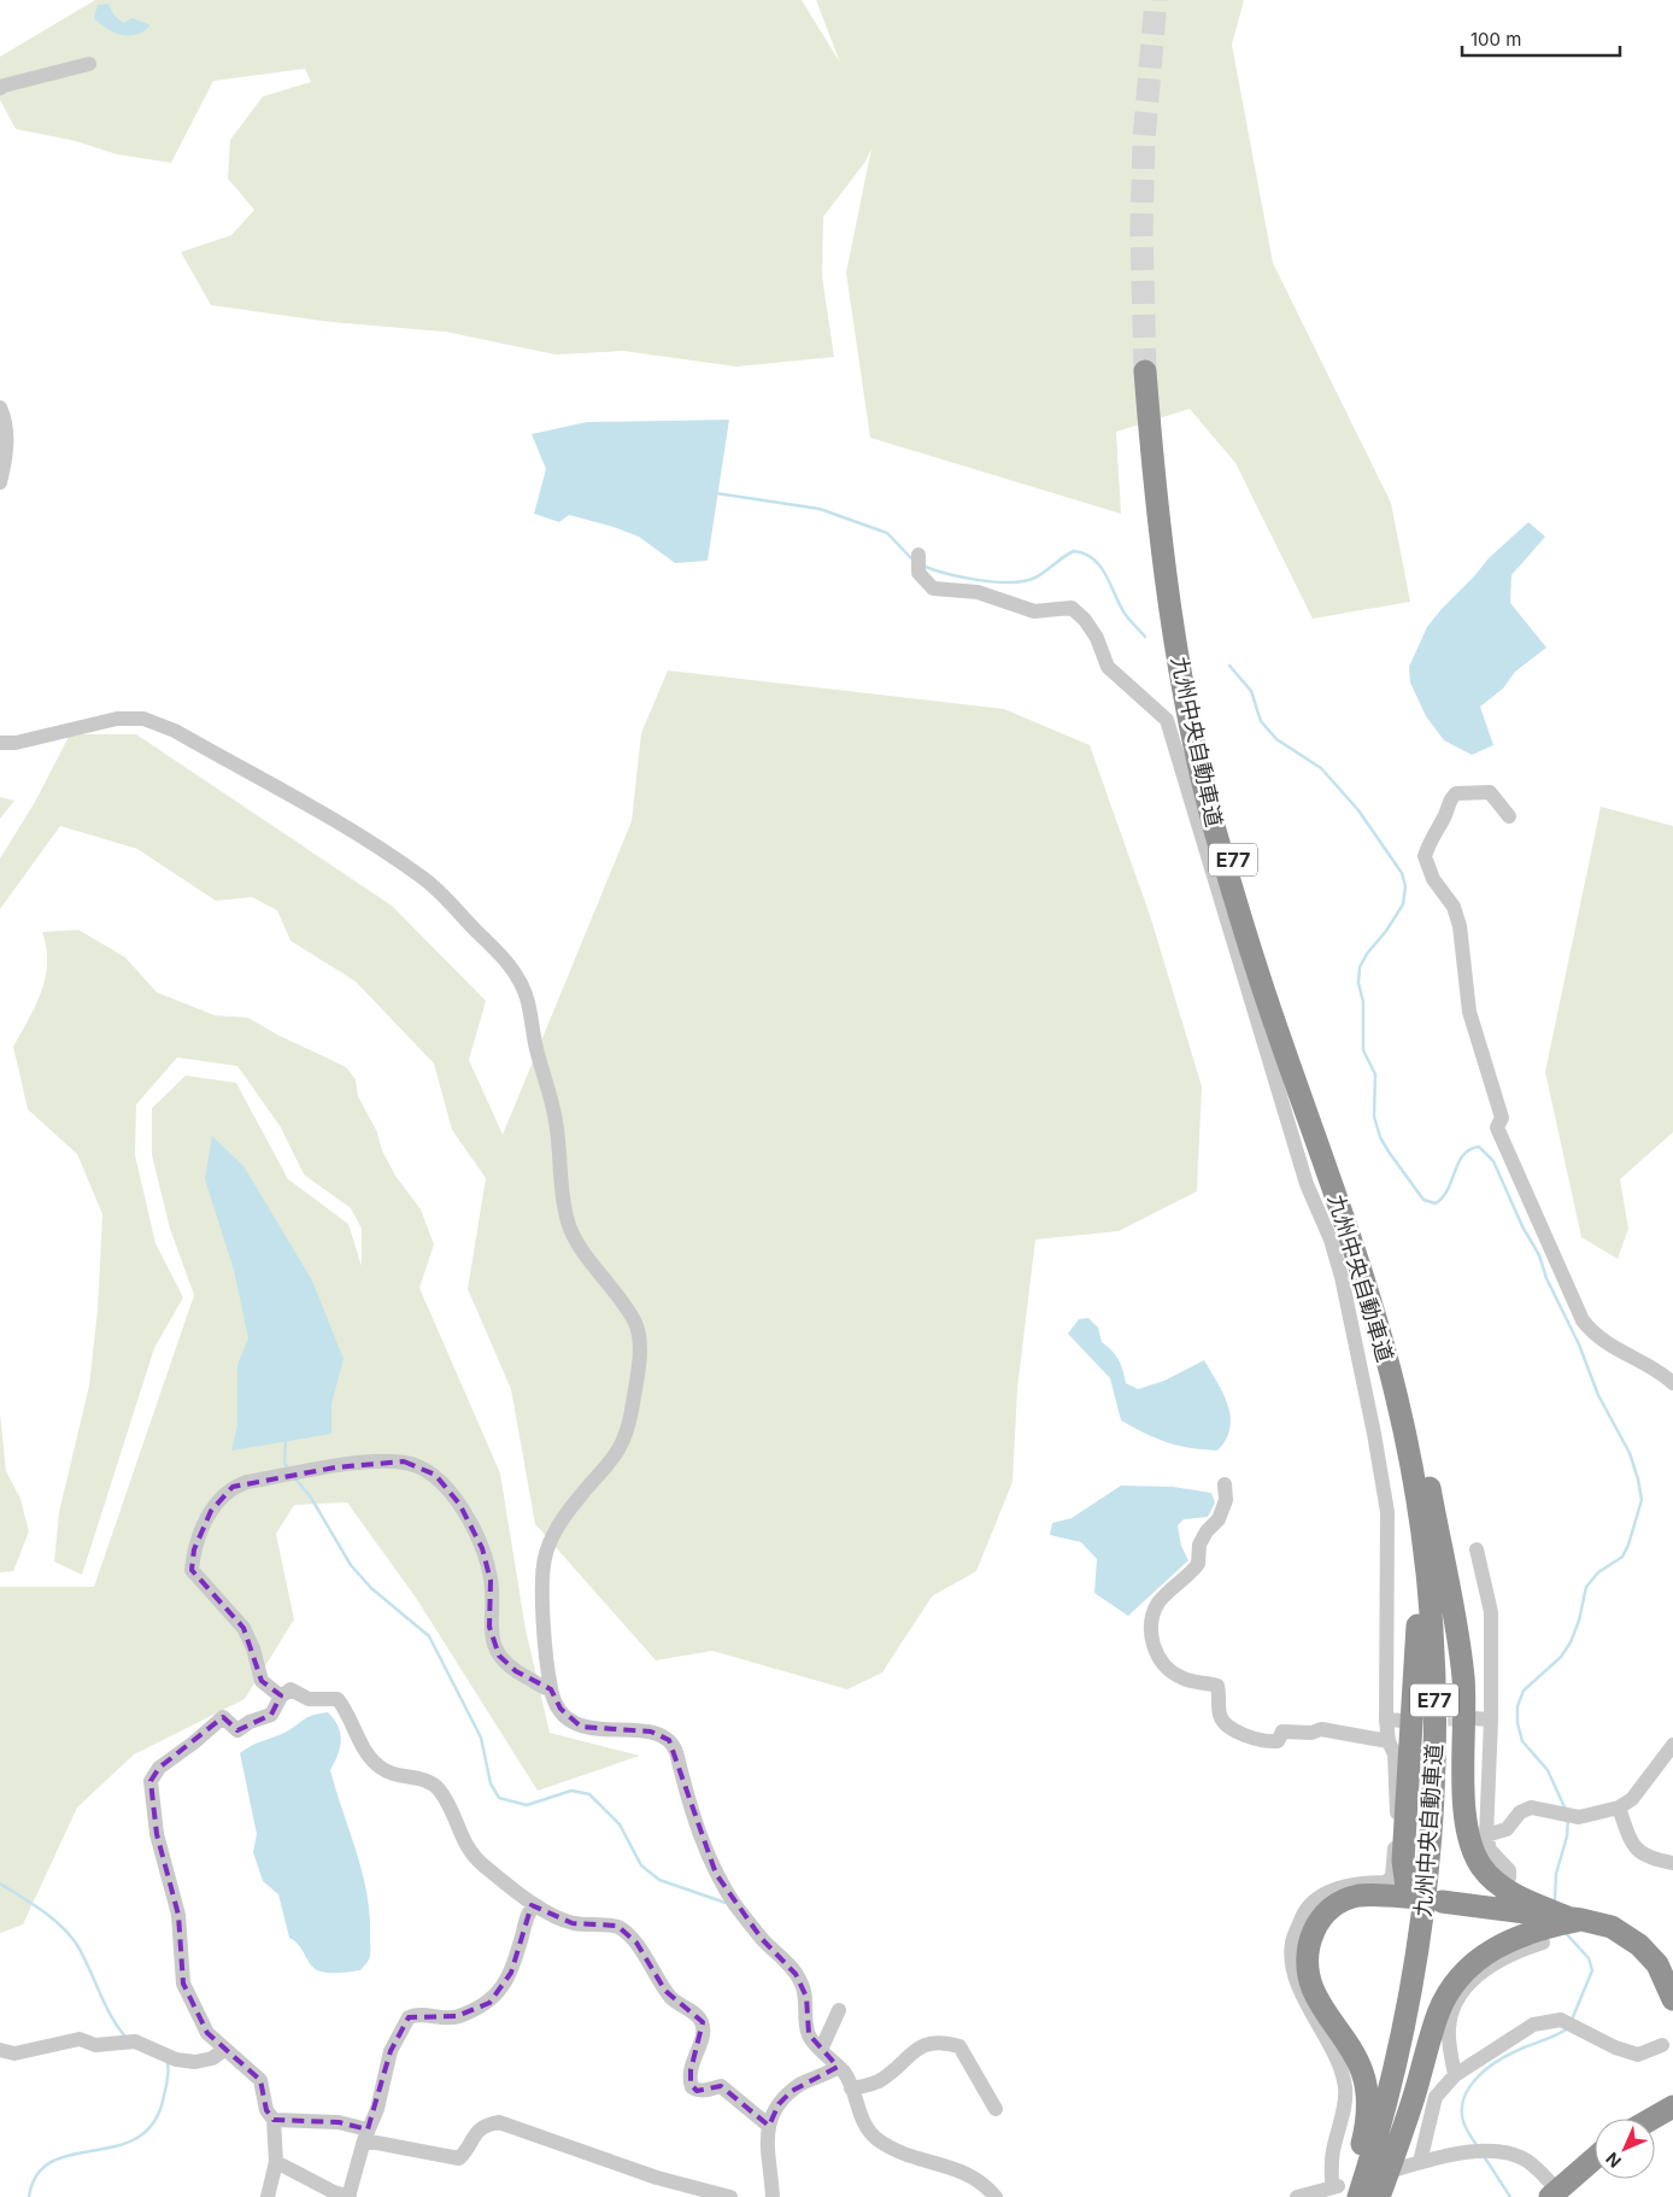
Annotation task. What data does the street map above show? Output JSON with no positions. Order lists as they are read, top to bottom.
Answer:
{
  "streets": {
    "highway": ["九州中央自動車道", "E77"]
  },
  "scale_bar": "100 m",
  "north": "bottom left"
}
